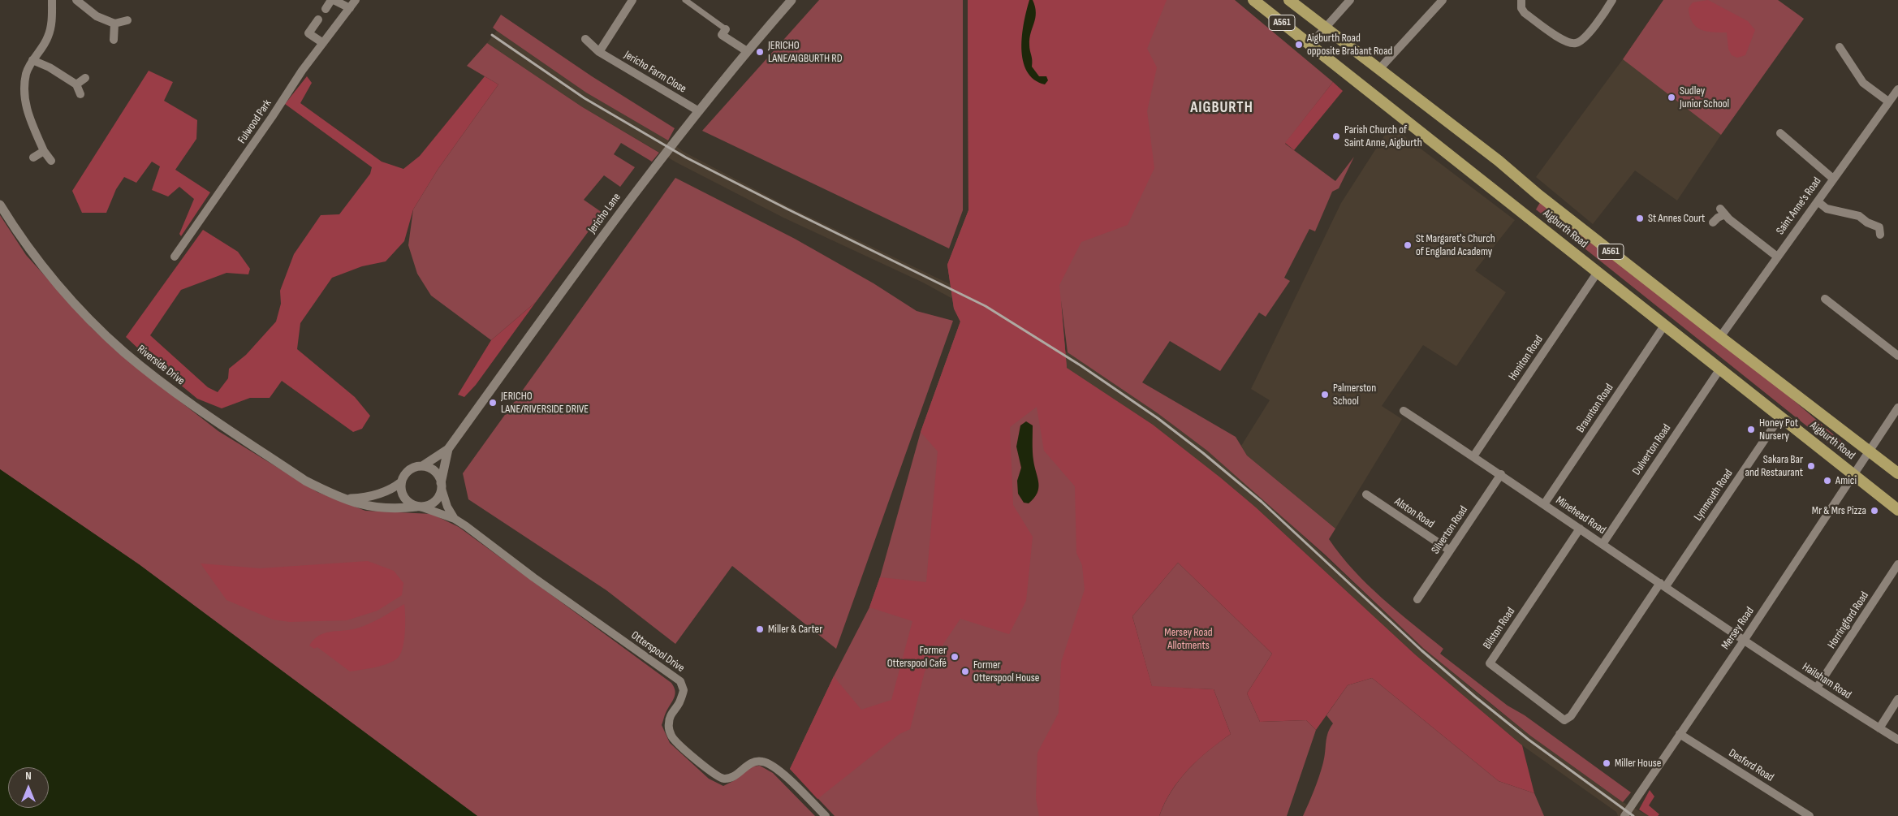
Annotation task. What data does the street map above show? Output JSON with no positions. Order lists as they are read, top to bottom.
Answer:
{
  "streets": {
    "highway": ["A561", "Aigburth Road"],
    "street": [
      "Jericho Farm Close",
      "Fulwood Park",
      "Saint Anne's Road",
      "Jericho Lane",
      "Honiton Road",
      "Riverside Drive",
      "Braunton Road",
      "Dulverton Road",
      "Lynmouth Road",
      "Alston Road",
      "Minehead Road",
      "Silverton Road",
      "Horringford Road",
      "Bilston Road",
      "Mersey Road",
      "Otterspool Drive",
      "Hailsham Road",
      "Desford Road"
    ]
  },
  "crossings": [
    ["Jericho Farm Close", "Jericho Lane"],
    ["Saint Anne's Road", "Aigburth Road"],
    ["Jericho Lane", "Riverside Drive"],
    ["Jericho Lane", "Otterspool Drive"],
    ["Aigburth Road", "Honiton Road"],
    ["Aigburth Road", "Braunton Road"],
    ["Aigburth Road", "Dulverton Road"],
    ["Aigburth Road", "Lynmouth Road"],
    ["Aigburth Road", "Mersey Road"],
    ["Honiton Road", "Minehead Road"],
    ["Riverside Drive", "Otterspool Drive"],
    ["Braunton Road", "Minehead Road"],
    ["Dulverton Road", "Minehead Road"],
    ["Lynmouth Road", "Minehead Road"],
    ["Lynmouth Road", "Bilston Road"],
    ["Alston Road", "Silverton Road"],
    ["Minehead Road", "Silverton Road"],
    ["Minehead Road", "Bilston Road"],
    ["Minehead Road", "Mersey Road"],
    ["Minehead Road", "Hailsham Road"],
    ["Horringford Road", "Hailsham Road"],
    ["Mersey Road", "Hailsham Road"],
    ["Mersey Road", "Desford Road"]
  ],
  "districts": ["AIGBURTH"],
  "parks": ["Mersey Road Allotments"],
  "places": [
    "Aigburth Road opposite Brabant Road",
    "JERICHO LANE/AIGBURTH RD",
    "Sudley Junior School",
    "Parish Church of Saint Anne, Aigburth",
    "St Annes Court",
    "St Margaret's Church of England Academy",
    "Palmerston School",
    "JERICHO LANE/RIVERSIDE DRIVE",
    "Honey Pot Nursery",
    "Sakara Bar and Restaurant",
    "Amici",
    "Mr & Mrs Pizza",
    "Miller & Carter",
    "Former Otterspool Café",
    "Former Otterspool House",
    "Miller House"
  ],
  "north": "top"
}
